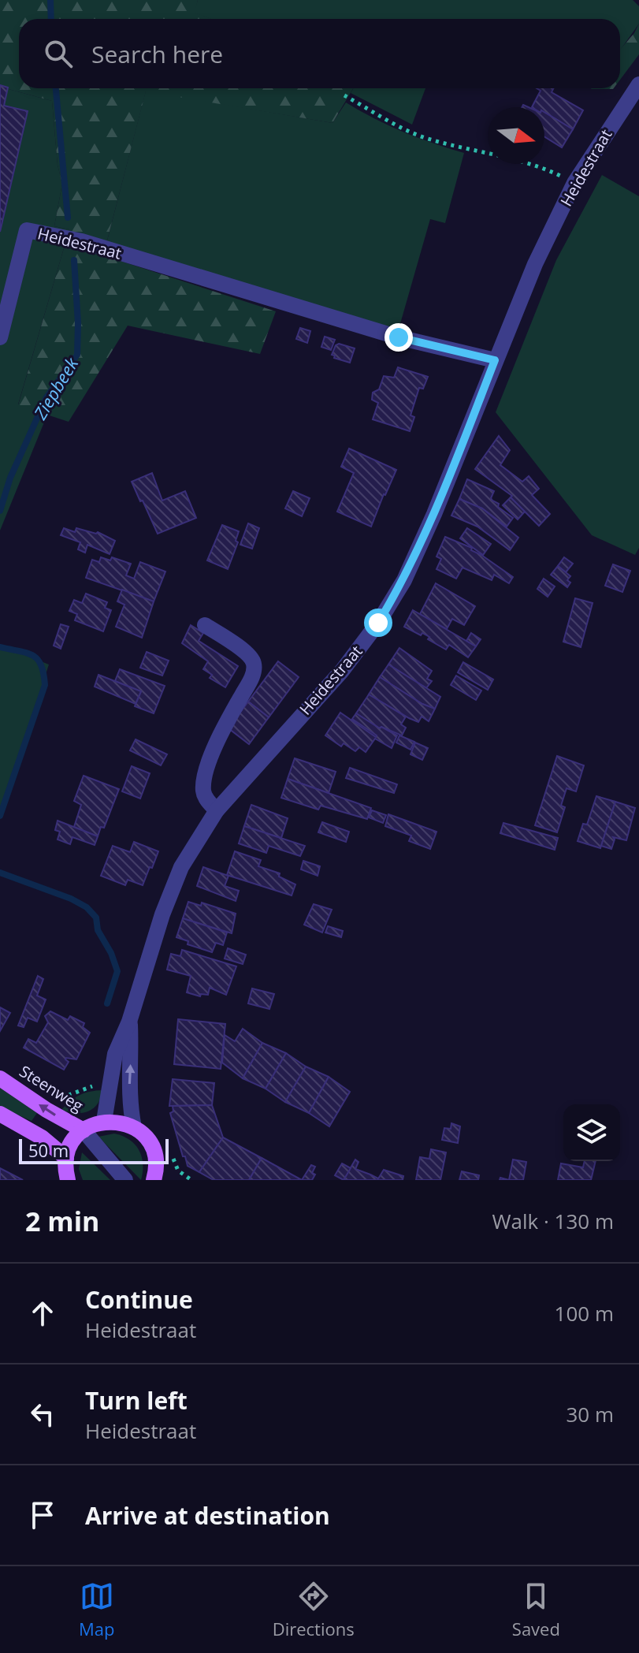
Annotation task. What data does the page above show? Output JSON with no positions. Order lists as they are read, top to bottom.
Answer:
{
  "streets": {
    "main road": ["Steenweg"],
    "street": ["Heidestraat"]
  },
  "crossings": [
    ["Heidestraat", "Steenweg"]
  ],
  "water": ["Ziepbeek"],
  "scale_bar": "50 m",
  "north": "right",
  "page": {
    "search": "Search here",
    "scale": "50 m",
    "heading": ["2 min", "Walk · 130 m"],
    "list": [
      ["Continue", "Heidestraat", "100 m"],
      ["Turn left", "Heidestraat", "30 m"],
      "Arrive at destination"
    ],
    "nav": ["Map", "Directions", "Saved"]
  }
}
